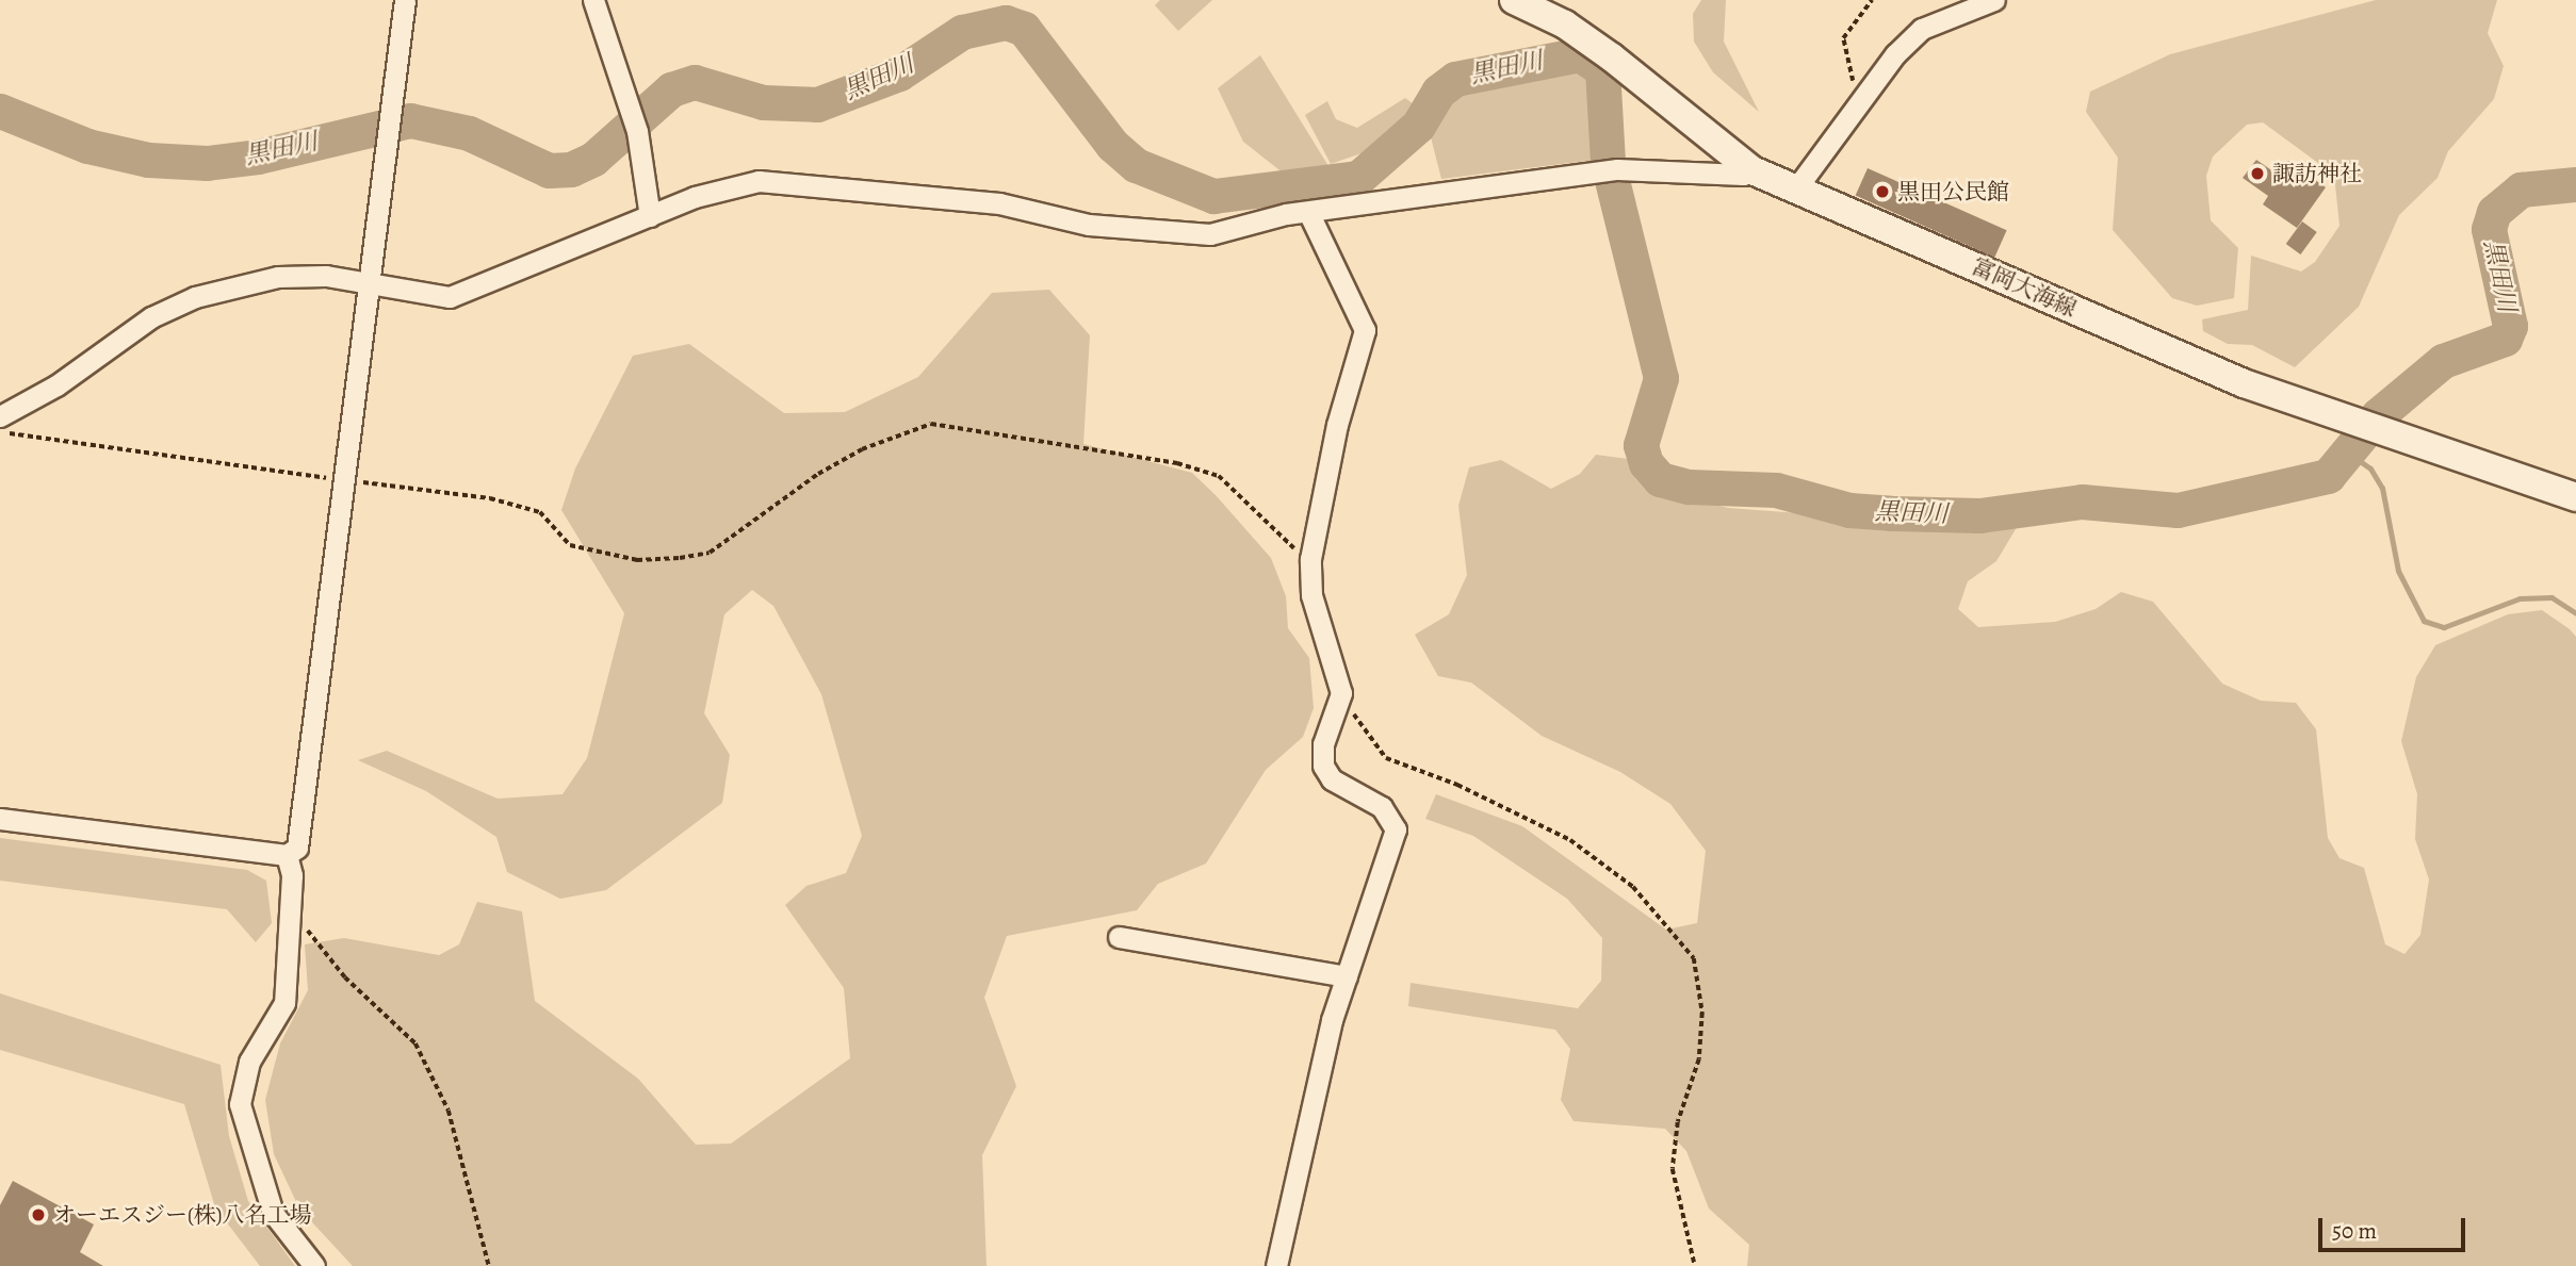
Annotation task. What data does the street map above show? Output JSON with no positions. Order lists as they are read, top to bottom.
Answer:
{
  "streets": {
    "main road": ["富岡大海線"]
  },
  "water": ["黒田川"],
  "places": ["諏訪神社", "黒田公民館", "オーエスジー(株)八名工場"],
  "scale_bar": "50 m"
}
